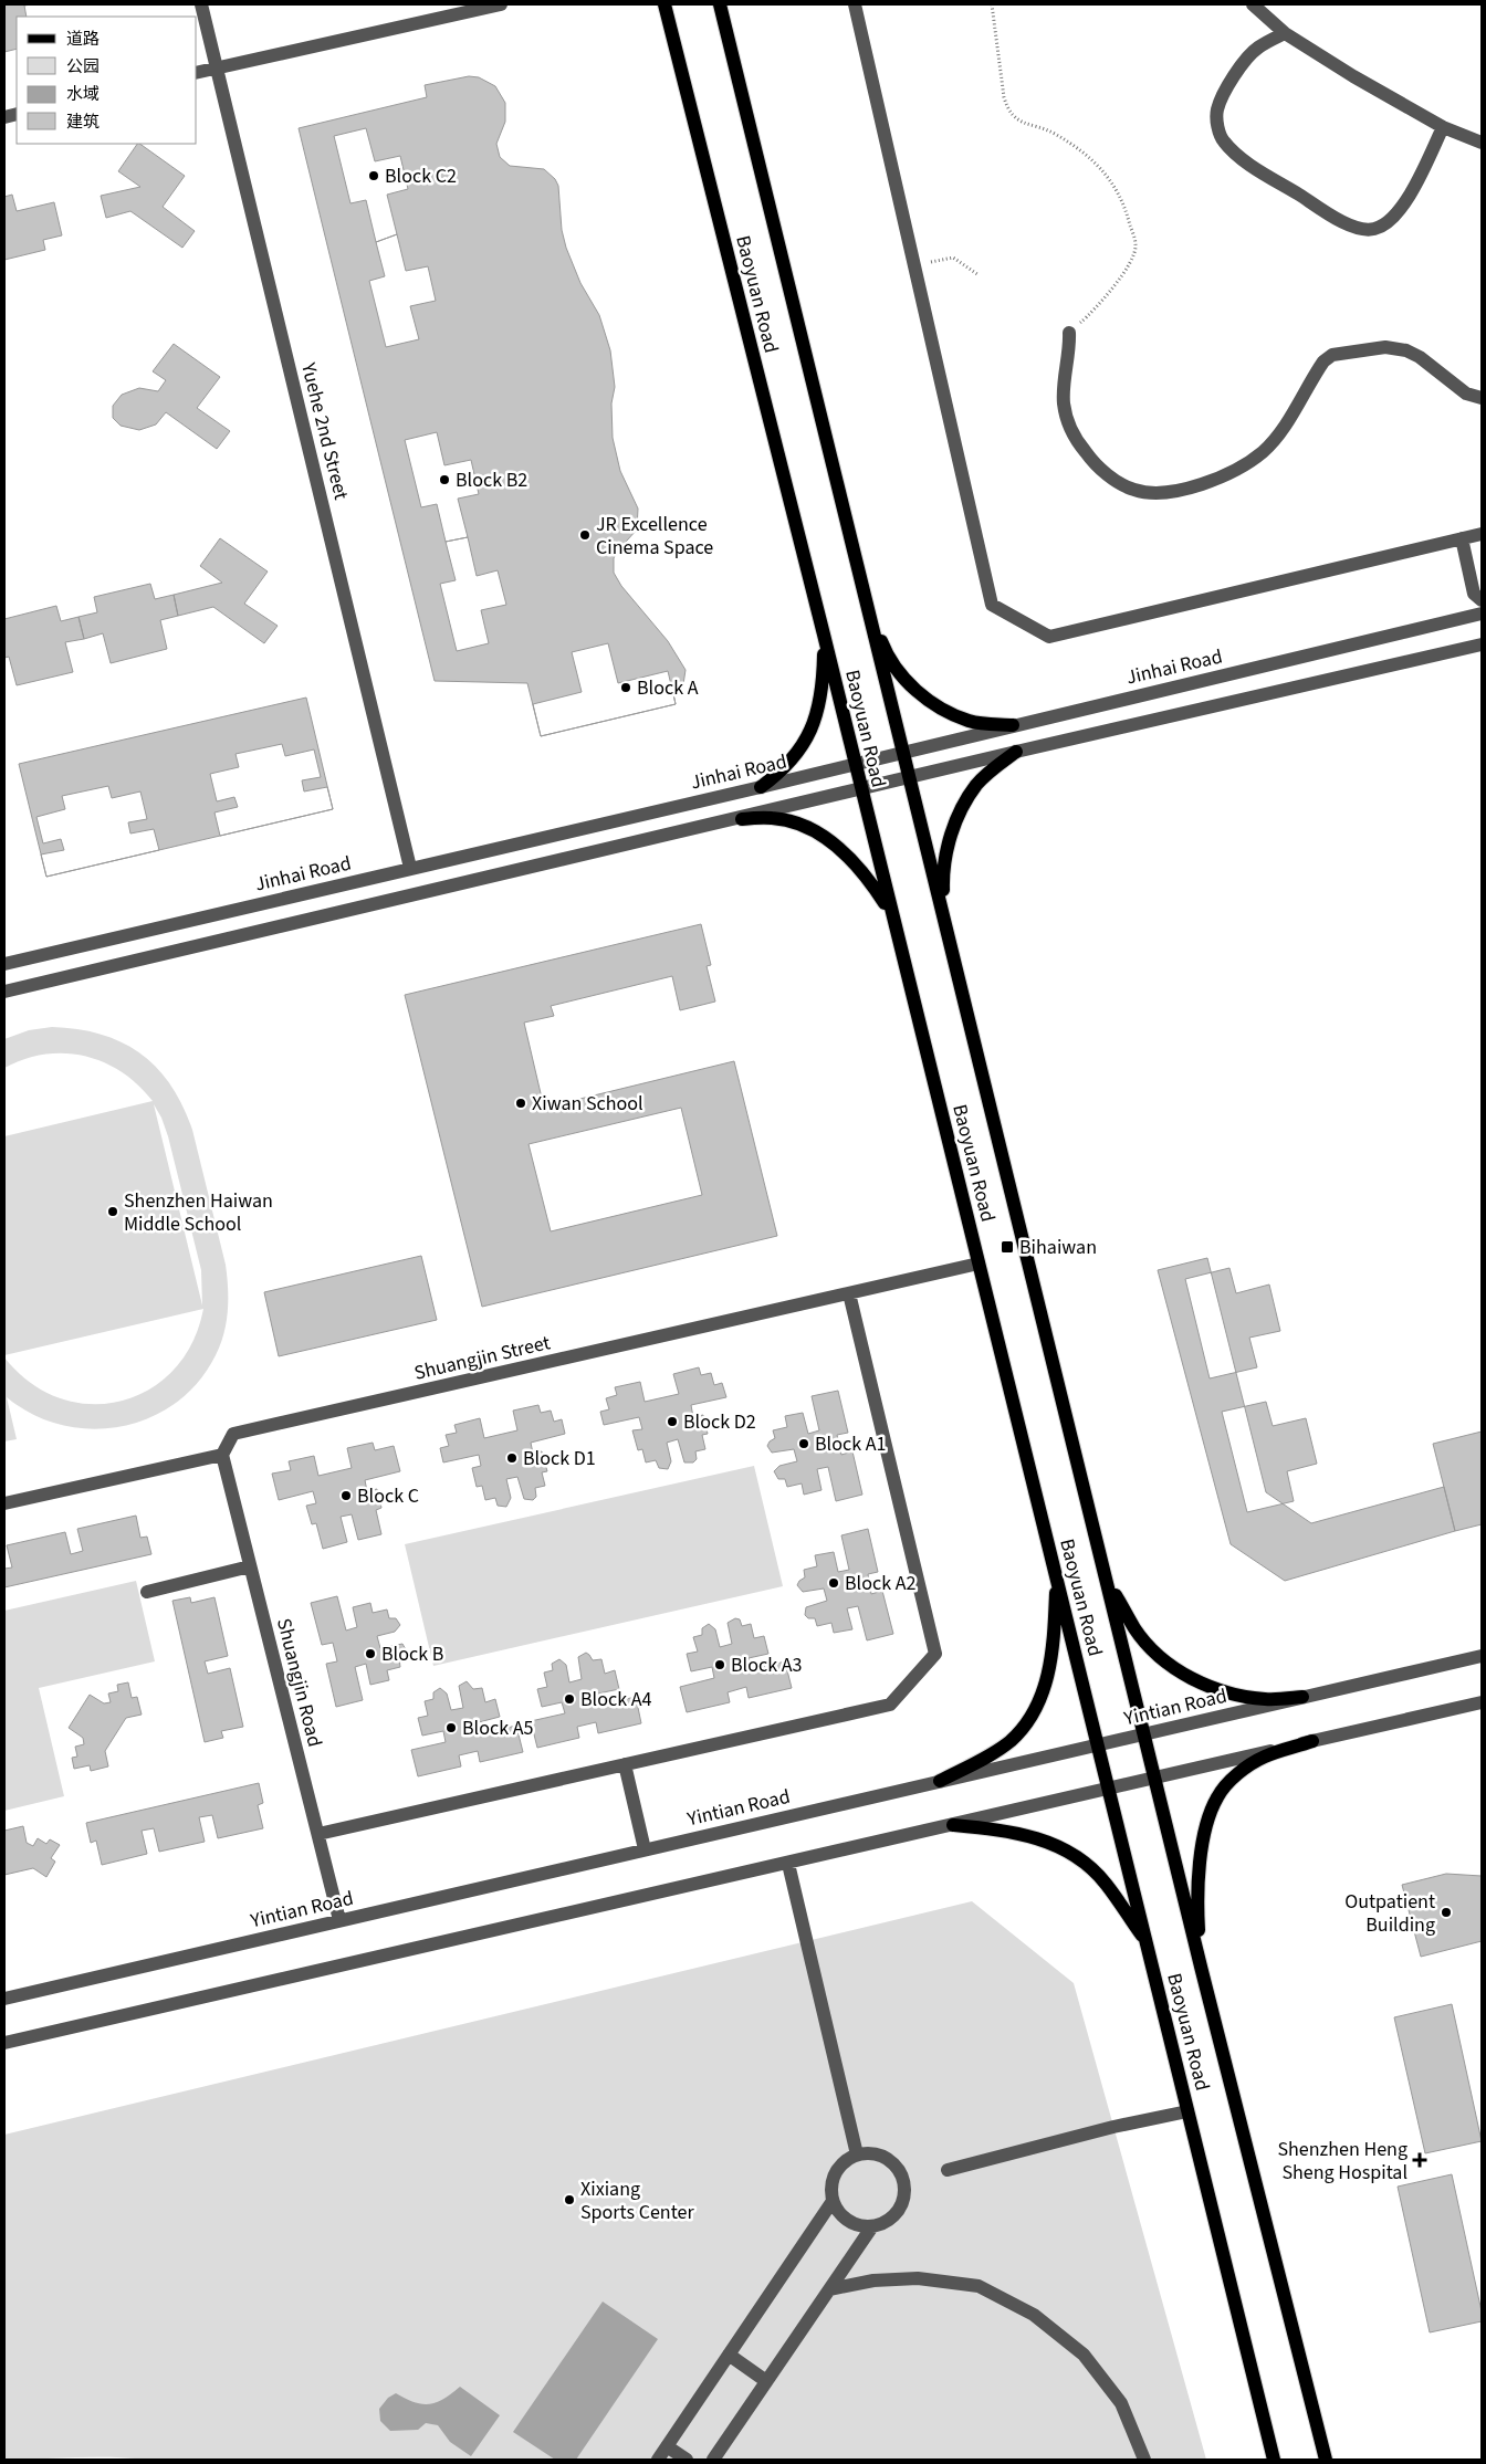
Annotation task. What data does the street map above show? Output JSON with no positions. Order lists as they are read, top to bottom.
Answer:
{
  "streets": {
    "main road": ["Baoyuan Road"],
    "street": [
      "Yuehe 2nd Street",
      "Jinhai Road",
      "Shuangjin Street",
      "Shuangjin Road",
      "Yintian Road"
    ]
  },
  "crossings": [
    ["Baoyuan Road", "Jinhai Road"],
    ["Baoyuan Road", "Shuangjin Street"],
    ["Baoyuan Road", "Yintian Road"],
    ["Yuehe 2nd Street", "Jinhai Road"],
    ["Shuangjin Street", "Shuangjin Road"],
    ["Shuangjin Road", "Yintian Road"]
  ],
  "places": {
    "other": [
      "Block C2",
      "Block B2",
      "JR Excellence Cinema Space",
      "Block A",
      "Xiwan School",
      "Shenzhen Haiwan Middle School",
      "Block D2",
      "Block A1",
      "Block D1",
      "Block C",
      "Block A2",
      "Block B",
      "Block A3",
      "Block A4",
      "Block A5",
      "Outpatient Building",
      "Xixiang Sports Center"
    ],
    "transit": ["Bihaiwan"],
    "health": ["Shenzhen Heng Sheng Hospital"]
  },
  "legend": [
    "道路",
    "公园",
    "水域",
    "建筑"
  ]
}
